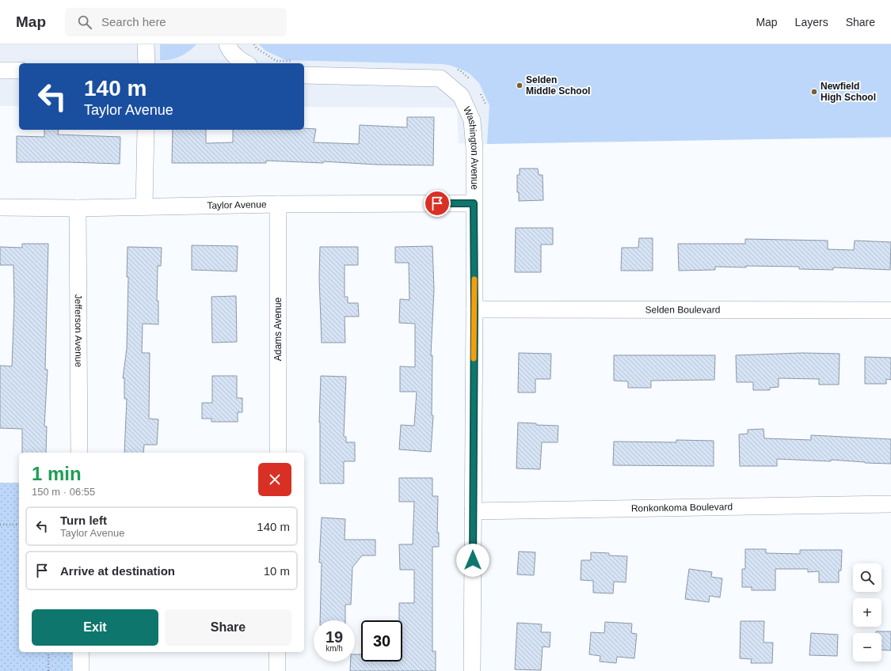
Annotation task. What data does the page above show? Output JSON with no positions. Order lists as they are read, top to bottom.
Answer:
{
  "streets": {
    "street": [
      "Washington Avenue",
      "Taylor Avenue",
      "Selden Boulevard",
      "Adams Avenue",
      "Jefferson Avenue",
      "Ronkonkoma Boulevard"
    ]
  },
  "crossings": [
    ["Washington Avenue", "Taylor Avenue"],
    ["Washington Avenue", "Selden Boulevard"],
    ["Washington Avenue", "Ronkonkoma Boulevard"],
    ["Taylor Avenue", "Adams Avenue"],
    ["Taylor Avenue", "Jefferson Avenue"]
  ],
  "places": ["Selden Middle School", "Newfield High School"],
  "page": {
    "header": "Map",
    "search": "Search here",
    "nav": ["Map", "Layers", "Share"],
    "turn": ["140 m", "Taylor Avenue"],
    "heading": ["1 min", "150 m · 06:55"],
    "list": [
      {
        "name": "Turn left",
        "note": "Taylor Avenue",
        "value": "140 m"
      },
      {
        "name": "Arrive at destination",
        "value": "10 m"
      }
    ],
    "map_buttons": ["+", "−"],
    "buttons": ["Exit", "Share"],
    "speed": "19 km/h",
    "limit": "30"
  }
}
